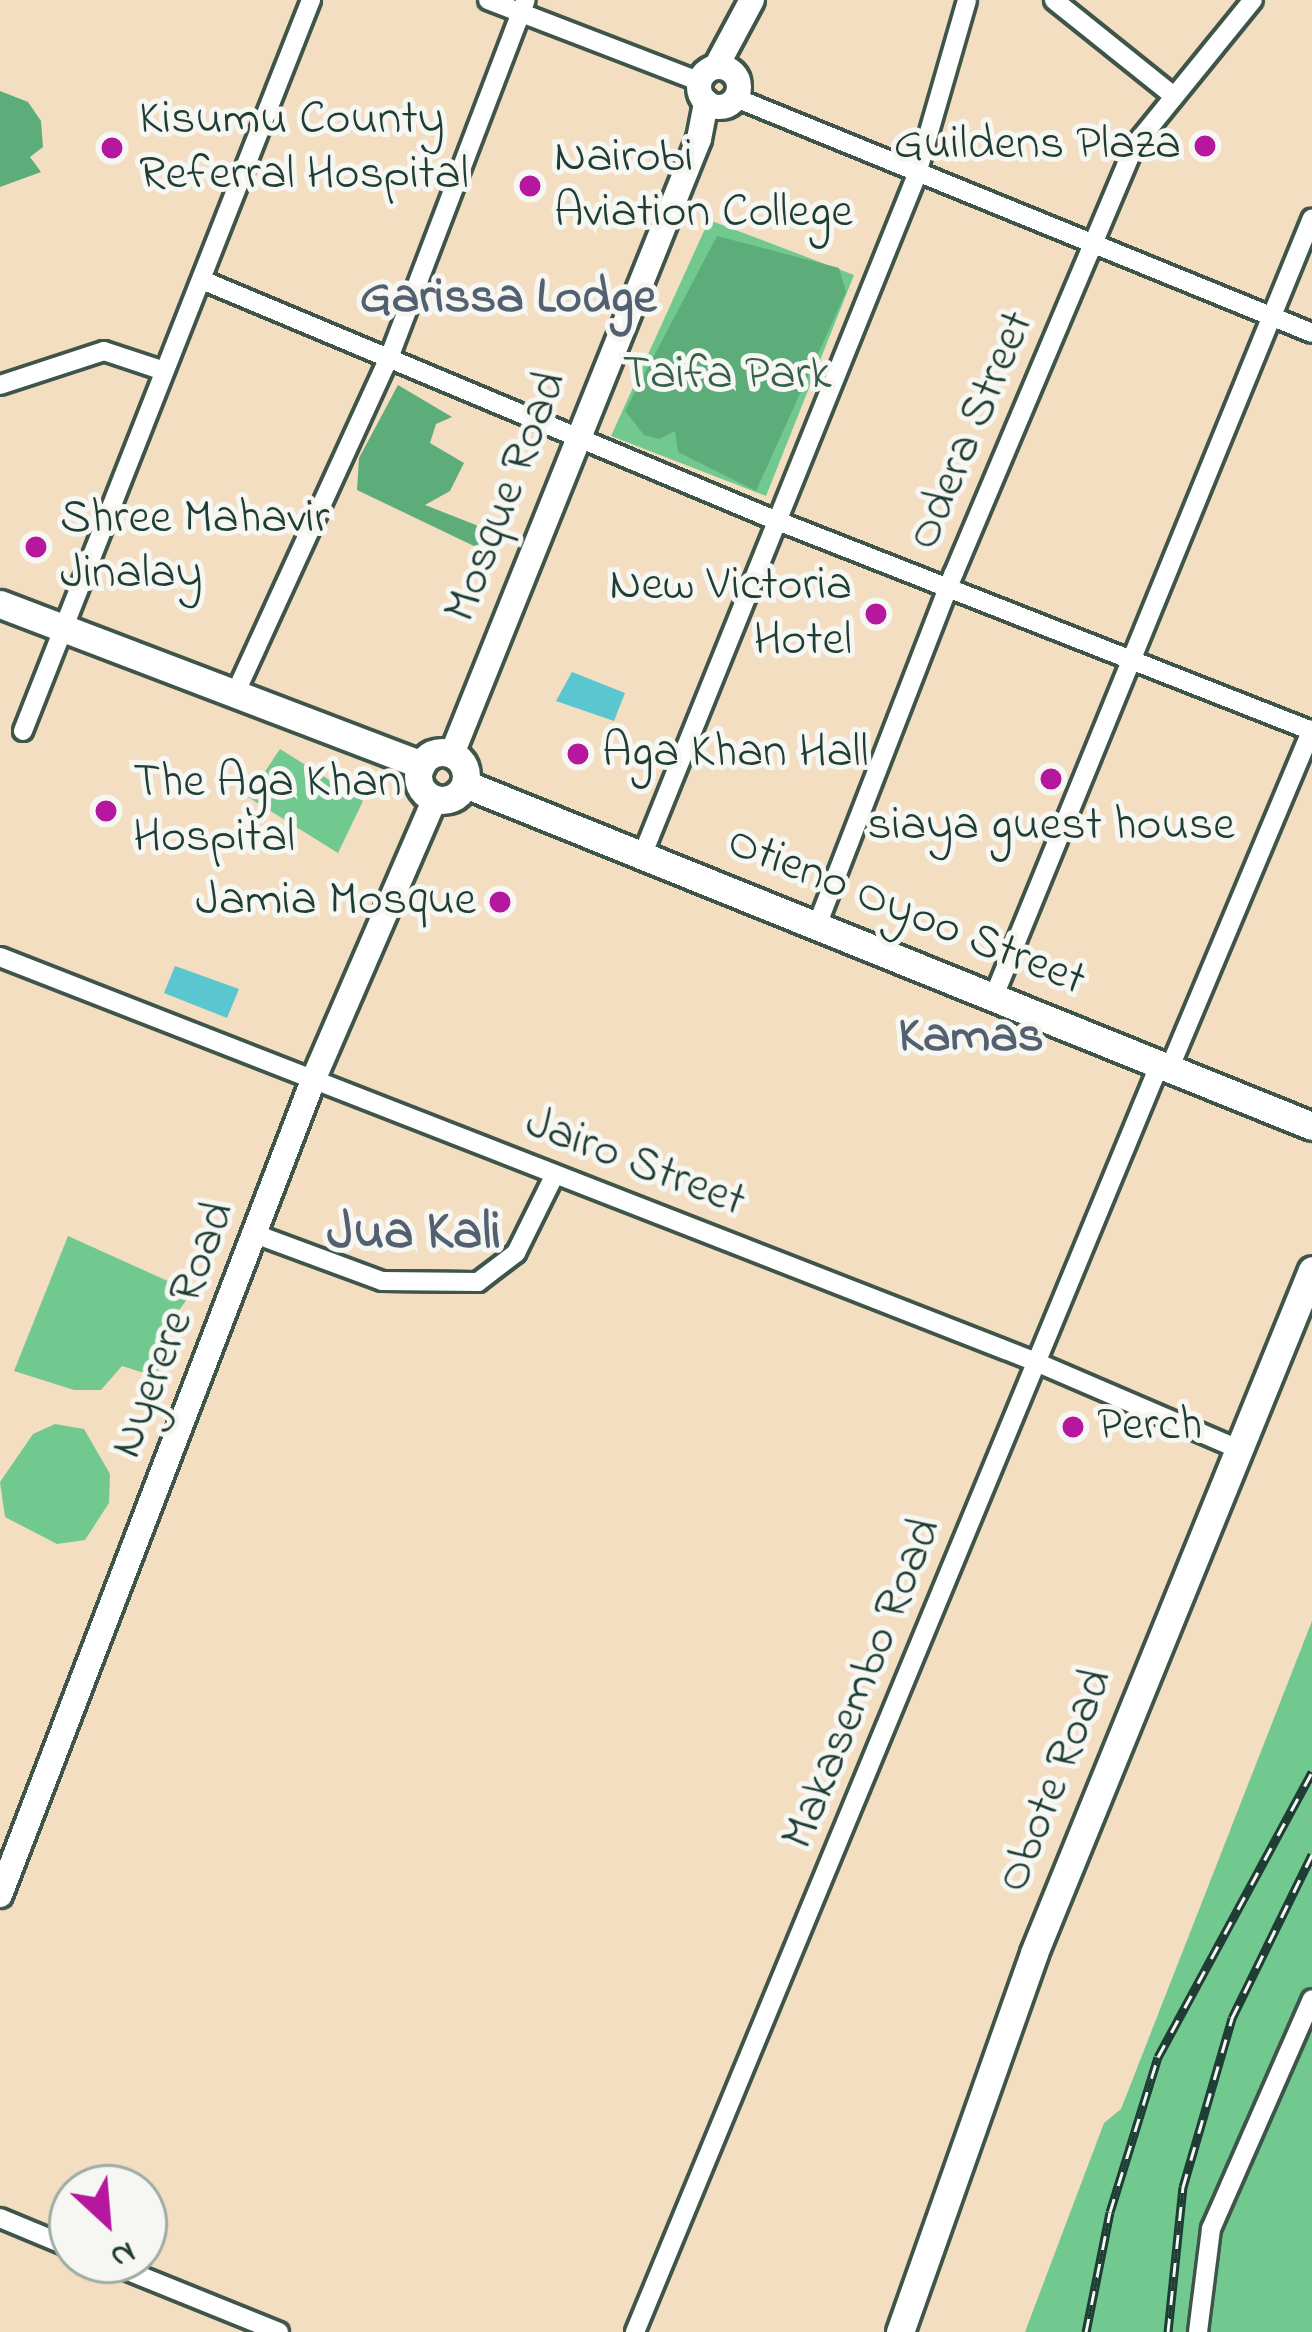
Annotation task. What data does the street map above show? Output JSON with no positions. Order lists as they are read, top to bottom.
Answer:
{
  "streets": {
    "highway": ["Otieno Oyoo Street", "Obote Road"],
    "main road": ["Mosque Road", "Nyerere Road"],
    "street": ["Odera Street", "Jairo Street", "Makasembo Road"]
  },
  "crossings": [
    ["Odera Street", "Otieno Oyoo Street"],
    ["Mosque Road", "Otieno Oyoo Street"],
    ["Mosque Road", "Nyerere Road"],
    ["Otieno Oyoo Street", "Nyerere Road"],
    ["Otieno Oyoo Street", "Makasembo Road"],
    ["Jairo Street", "Nyerere Road"],
    ["Jairo Street", "Makasembo Road"],
    ["Jairo Street", "Obote Road"]
  ],
  "districts": ["Garissa Lodge", "Kamas", "Jua Kali"],
  "parks": ["Taifa Park"],
  "places": [
    "Guildens Plaza",
    "Kisumu County Referral Hospital",
    "Nairobi Aviation College",
    "Shree Mahavir Jinalay",
    "New Victoria Hotel",
    "Aga Khan Hall",
    "siaya guest house",
    "The Aga Khan Hospital",
    "Jamia Mosque",
    "Perch"
  ],
  "north": "bottom right"
}
